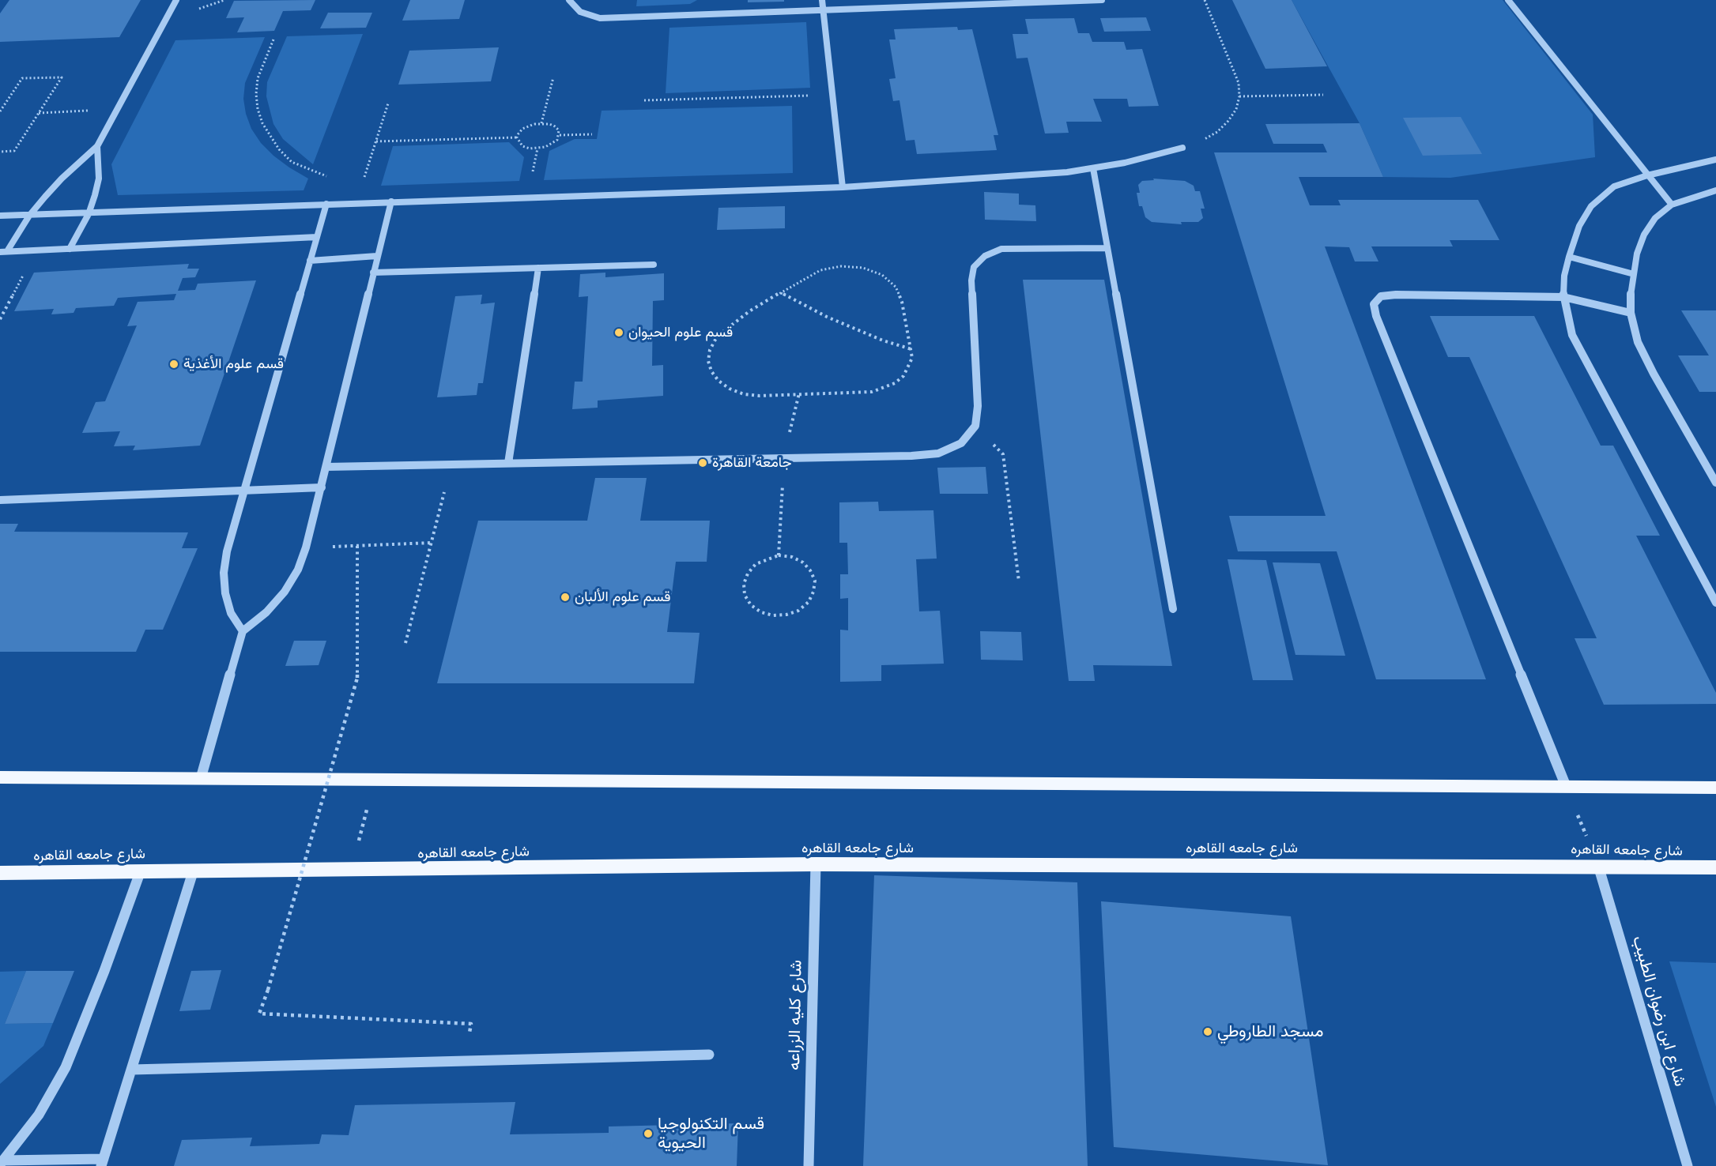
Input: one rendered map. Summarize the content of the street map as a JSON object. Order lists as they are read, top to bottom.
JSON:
{
  "streets": {
    "main road": ["شارع جامعه القاهره"],
    "street": ["شارع ابن رضوان الطبيب", "شارع كليه الزراعه"]
  },
  "crossings": [
    ["شارع جامعه القاهره", "شارع ابن رضوان الطبيب"],
    ["شارع جامعه القاهره", "شارع كليه الزراعه"]
  ],
  "places": [
    "قسم علوم الحيوان",
    "قسم علوم الأغذية",
    "جامعة القاهرة",
    "قسم علوم الألبان",
    "مسجد الطاروطي",
    "قسم التكنولوجيا الحيوية"
  ]
}
